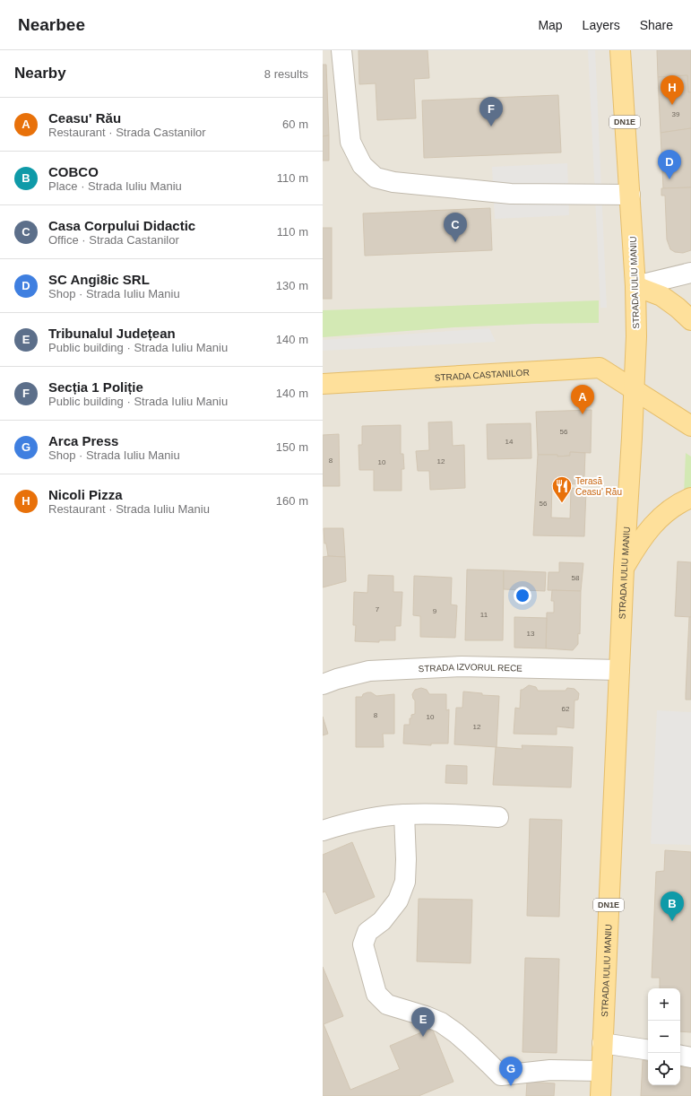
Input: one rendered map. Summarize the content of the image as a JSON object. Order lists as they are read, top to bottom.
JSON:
{
  "streets": {
    "main road": ["DN1E", "STRADA IULIU MANIU", "STRADA CASTANILOR"],
    "street": ["STRADA IZVORUL RECE"]
  },
  "crossings": [
    ["STRADA IULIU MANIU", "STRADA CASTANILOR"],
    ["STRADA IULIU MANIU", "STRADA IZVORUL RECE"]
  ],
  "places": {
    "restaurant": ["Terasă Ceasu' Rău"]
  },
  "house_numbers": [
    "39",
    "56",
    "14",
    "8",
    "12",
    "10",
    "56",
    "58",
    "7",
    "9",
    "11",
    "13",
    "62",
    "8",
    "10",
    "12"
  ],
  "page": {
    "header": "Nearbee",
    "nav": ["Map", "Layers", "Share"],
    "heading": ["Nearby", "8 results"],
    "pins": [
      "H",
      "F",
      "D",
      "C",
      "A",
      "B",
      "E",
      "G"
    ],
    "list": [
      {
        "mark": "A",
        "name": "Ceasu' Rău",
        "note": "Restaurant · Strada Castanilor",
        "value": "60 m"
      },
      {
        "mark": "B",
        "name": "COBCO",
        "note": "Place · Strada Iuliu Maniu",
        "value": "110 m"
      },
      {
        "mark": "C",
        "name": "Casa Corpului Didactic",
        "note": "Office · Strada Castanilor",
        "value": "110 m"
      },
      {
        "mark": "D",
        "name": "SC Angi8ic SRL",
        "note": "Shop · Strada Iuliu Maniu",
        "value": "130 m"
      },
      {
        "mark": "E",
        "name": "Tribunalul Județean",
        "note": "Public building · Strada Iuliu Maniu",
        "value": "140 m"
      },
      {
        "mark": "F",
        "name": "Secția 1 Poliție",
        "note": "Public building · Strada Iuliu Maniu",
        "value": "140 m"
      },
      {
        "mark": "G",
        "name": "Arca Press",
        "note": "Shop · Strada Iuliu Maniu",
        "value": "150 m"
      },
      {
        "mark": "H",
        "name": "Nicoli Pizza",
        "note": "Restaurant · Strada Iuliu Maniu",
        "value": "160 m"
      }
    ],
    "map_buttons": ["+", "−"]
  }
}
